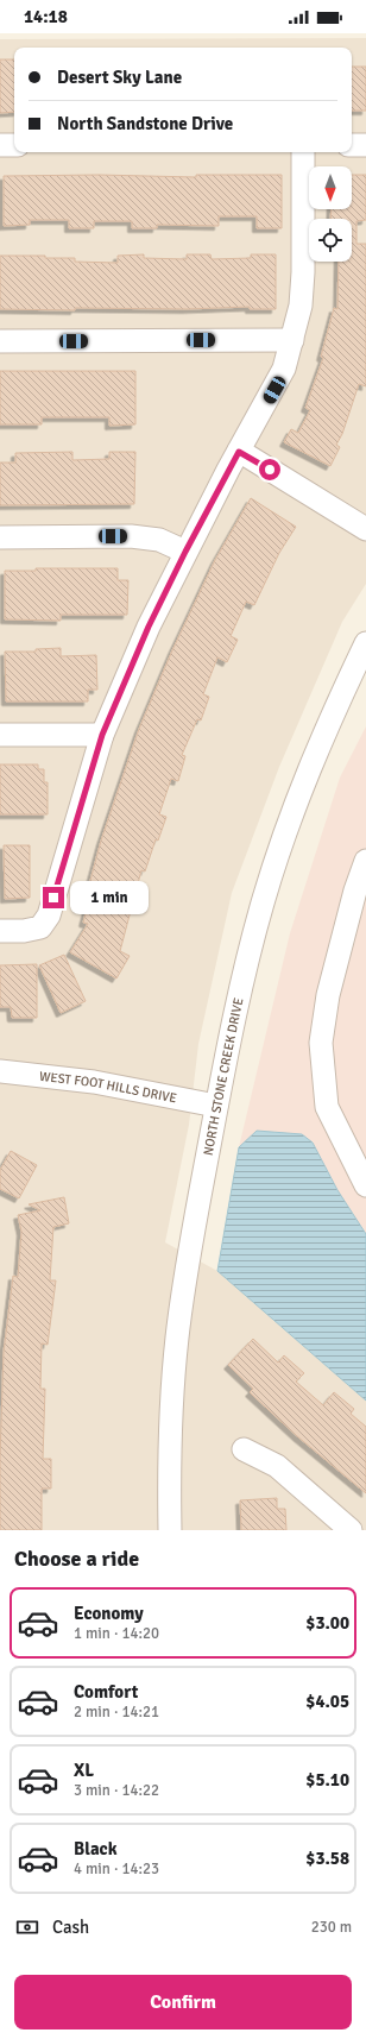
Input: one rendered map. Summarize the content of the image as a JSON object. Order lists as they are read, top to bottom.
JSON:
{
  "streets": {
    "street": ["NORTH STONE CREEK DRIVE", "WEST FOOT HILLS DRIVE"]
  },
  "crossings": [
    ["NORTH STONE CREEK DRIVE", "WEST FOOT HILLS DRIVE"]
  ],
  "north": "bottom",
  "page": {
    "status": "14:18",
    "banner": ["Desert Sky Lane", "North Sandstone Drive"],
    "bubble": "1 min",
    "heading": "Choose a ride",
    "list": [
      {
        "name": "Economy",
        "note": "1 min · 14:20",
        "value": "$3.00"
      },
      {
        "name": "Comfort",
        "note": "2 min · 14:21",
        "value": "$4.05"
      },
      {
        "name": "XL",
        "note": "3 min · 14:22",
        "value": "$5.10"
      },
      {
        "name": "Black",
        "note": "4 min · 14:23",
        "value": "$3.58"
      }
    ],
    "pay": ["Cash", "230 m"],
    "buttons": "Confirm"
  }
}
